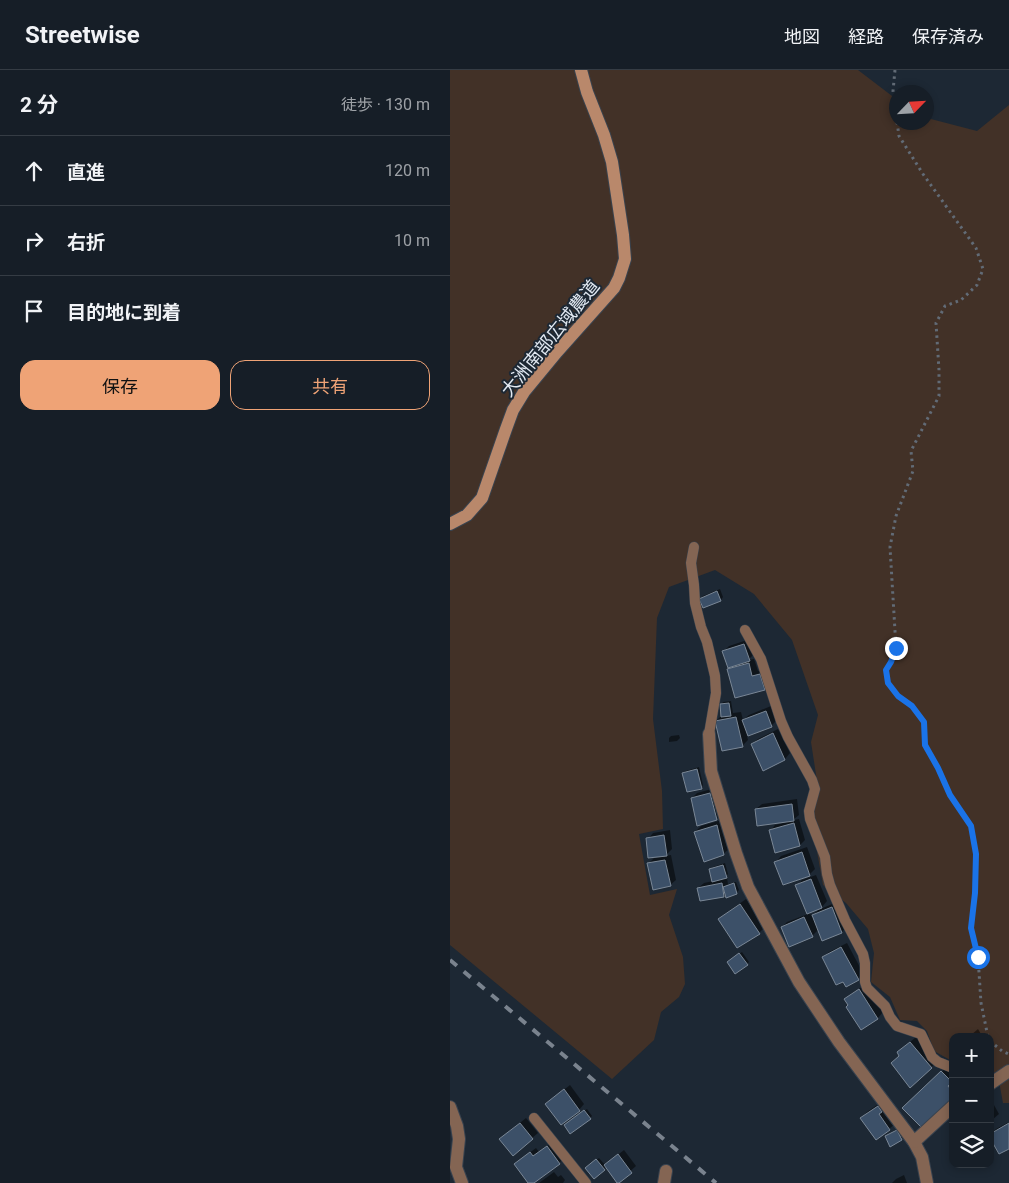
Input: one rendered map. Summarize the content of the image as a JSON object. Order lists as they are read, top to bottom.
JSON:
{
  "streets": {
    "street": ["大洲南部広域農道"]
  },
  "north": "top right",
  "page": {
    "header": "Streetwise",
    "nav": ["地図", "経路", "保存済み"],
    "heading": ["2 分", "徒歩 · 130 m"],
    "list": [
      ["直進", "120 m"],
      ["右折", "10 m"],
      "目的地に到着"
    ],
    "buttons": ["保存", "共有"],
    "map_buttons": ["+", "−"]
  }
}
